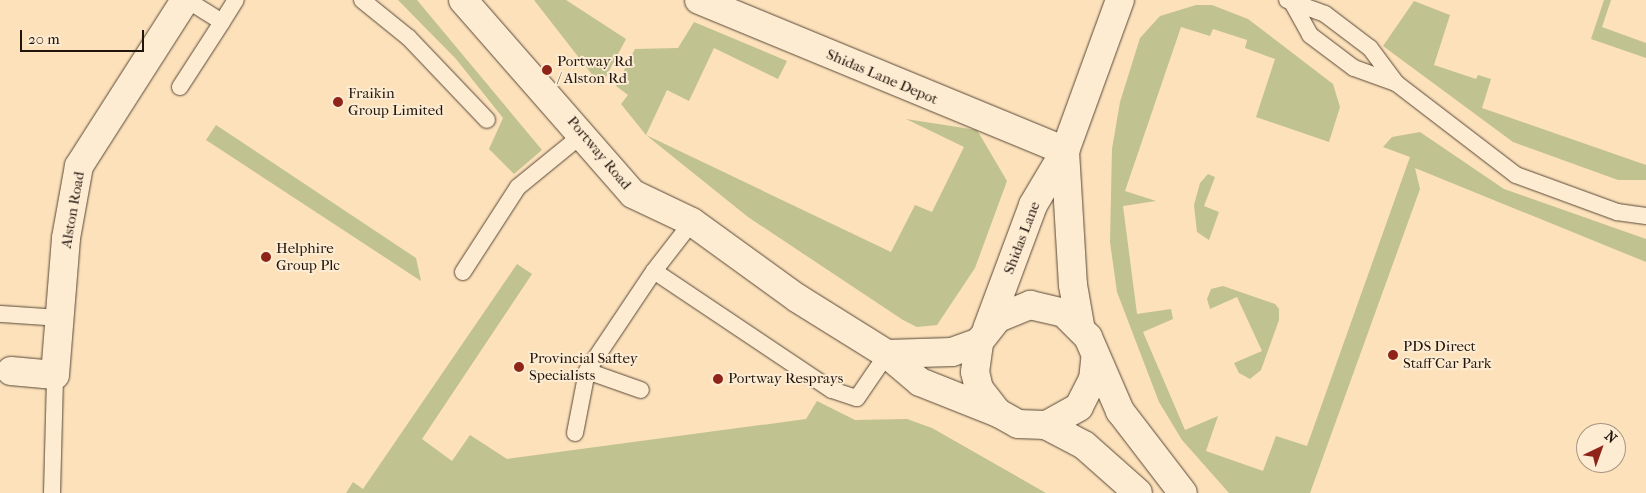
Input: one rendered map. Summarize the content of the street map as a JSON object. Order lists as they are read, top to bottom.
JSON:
{
  "streets": {
    "street": [
      "Shidas Lane Depot",
      "Portway Road",
      "Alston Road",
      "Shidas Lane"
    ]
  },
  "crossings": [
    ["Shidas Lane Depot", "Shidas Lane"],
    ["Portway Road", "Shidas Lane"]
  ],
  "places": [
    "Portway Rd / Alston Rd",
    "Fraikin Group Limited",
    "Helphire Group Plc",
    "PDS Direct Staff Car Park",
    "Provincial Saftey Specialists",
    "Portway Resprays"
  ],
  "scale_bar": "20 m",
  "north": "top right"
}
